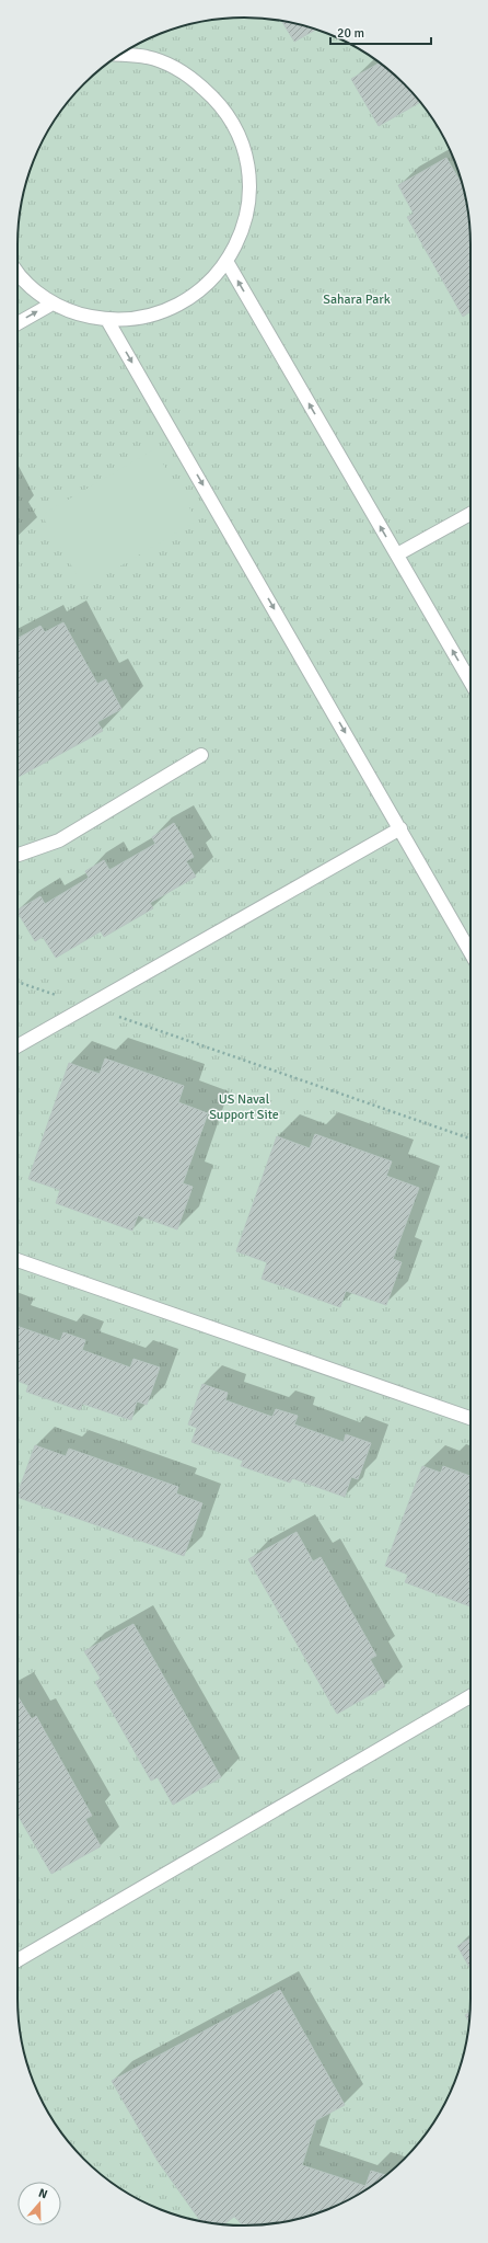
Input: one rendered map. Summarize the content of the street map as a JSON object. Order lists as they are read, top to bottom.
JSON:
{
  "parks": ["Sahara Park", "US Naval Support Site"],
  "scale_bar": "20 m",
  "north": "top"
}
